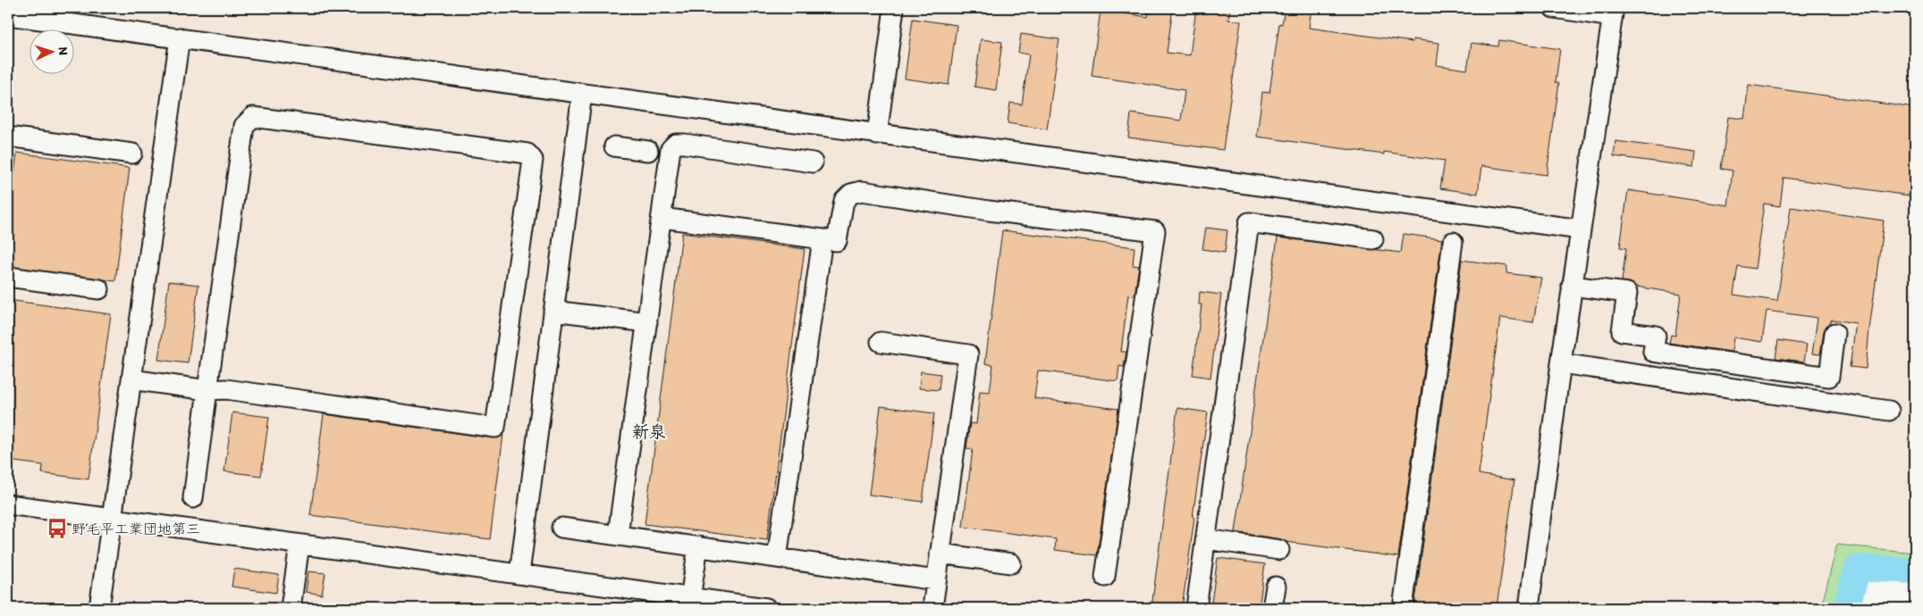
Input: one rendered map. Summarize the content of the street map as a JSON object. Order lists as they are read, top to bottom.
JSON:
{
  "districts": ["新泉"],
  "places": {
    "bus stop": ["野毛平工業団地第三"]
  },
  "north": "right"
}
